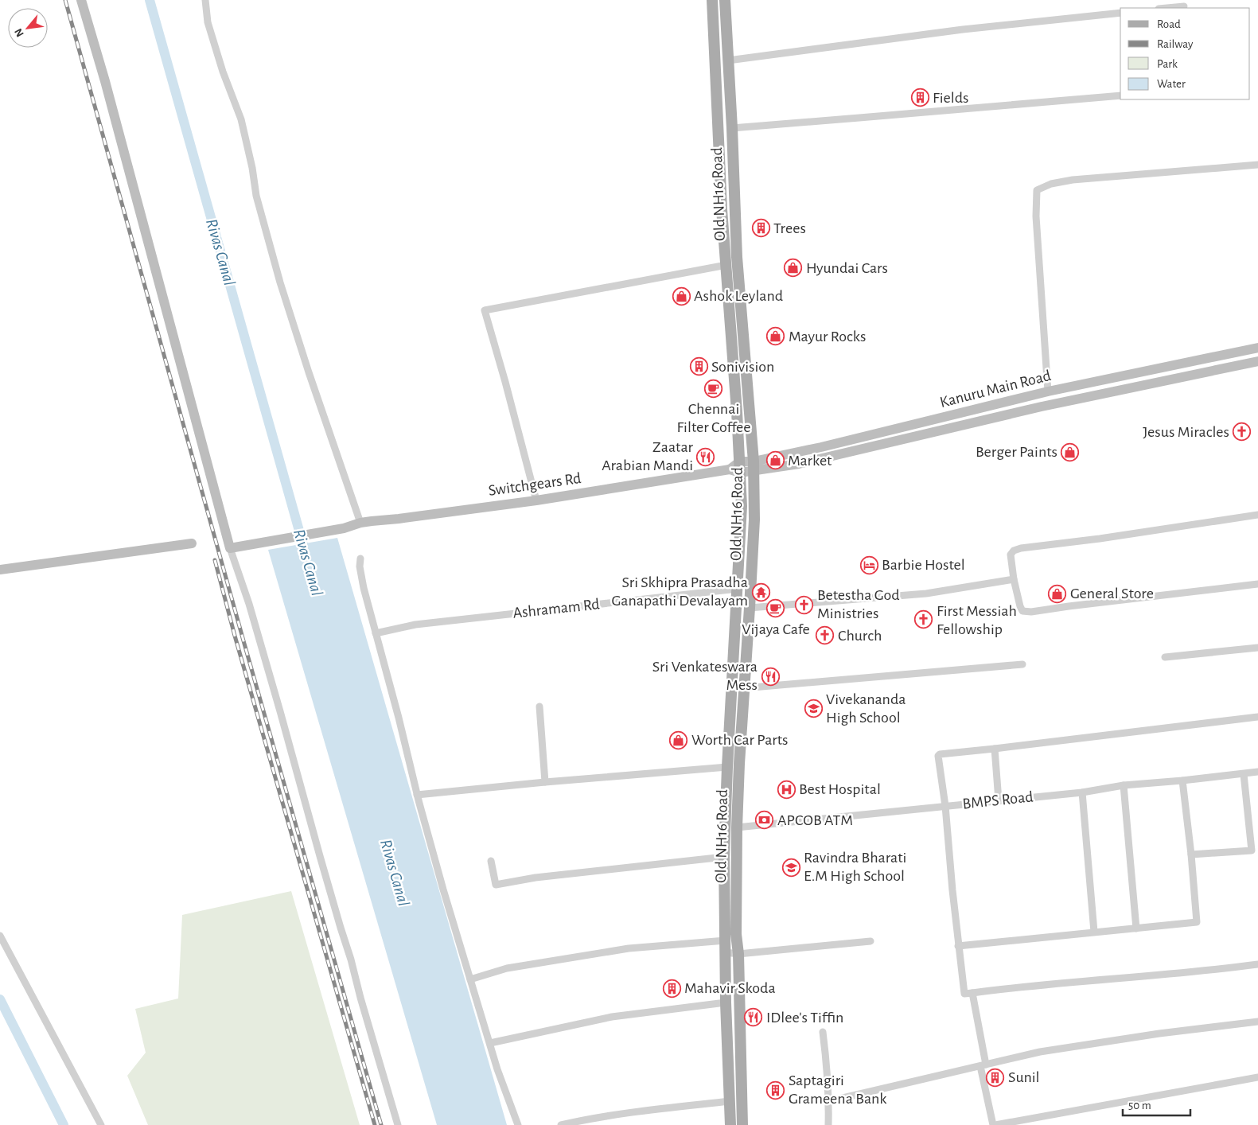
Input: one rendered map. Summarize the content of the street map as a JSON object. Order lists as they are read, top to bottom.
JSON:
{
  "streets": {
    "main road": ["Old NH16 Road"],
    "street": [
      "Kanuru Main Road",
      "Switchgears Rd",
      "Ashramam Rd",
      "BMPS Road"
    ]
  },
  "crossings": [
    ["Old NH16 Road", "Kanuru Main Road"],
    ["Old NH16 Road", "Switchgears Rd"],
    ["Old NH16 Road", "Ashramam Rd"],
    ["Old NH16 Road", "BMPS Road"],
    ["Kanuru Main Road", "Switchgears Rd"]
  ],
  "water": ["Rivas Canal"],
  "places": {
    "building": [
      "Fields",
      "Trees",
      "Sonivision",
      "Mahavir Skoda",
      "Sunil",
      "Saptagiri Grameena Bank"
    ],
    "shop": [
      "Hyundai Cars",
      "Ashok Leyland",
      "Mayur Rocks",
      "Berger Paints",
      "Market",
      "General Store",
      "Worth Car Parts"
    ],
    "cafe": ["Chennai Filter Coffee", "Vijaya Cafe"],
    "church": [
      "Jesus Miracles",
      "Betestha God Ministries",
      "First Messiah Fellowship",
      "Church"
    ],
    "restaurant": ["Zaatar Arabian Mandi", "Sri Venkateswara Mess", "IDlee's Tiffin"],
    "hotel": ["Barbie Hostel"],
    "temple": ["Sri Skhipra Prasadha Ganapathi Devalayam"],
    "school or university": ["Vivekananda High School", "Ravindra Bharati E.M High School"],
    "hospital": ["Best Hospital"],
    "bank": ["APCOB ATM"]
  },
  "legend": [
    "Road",
    "Railway",
    "Park",
    "Water"
  ],
  "scale_bar": "50 m",
  "north": "bottom left"
}
